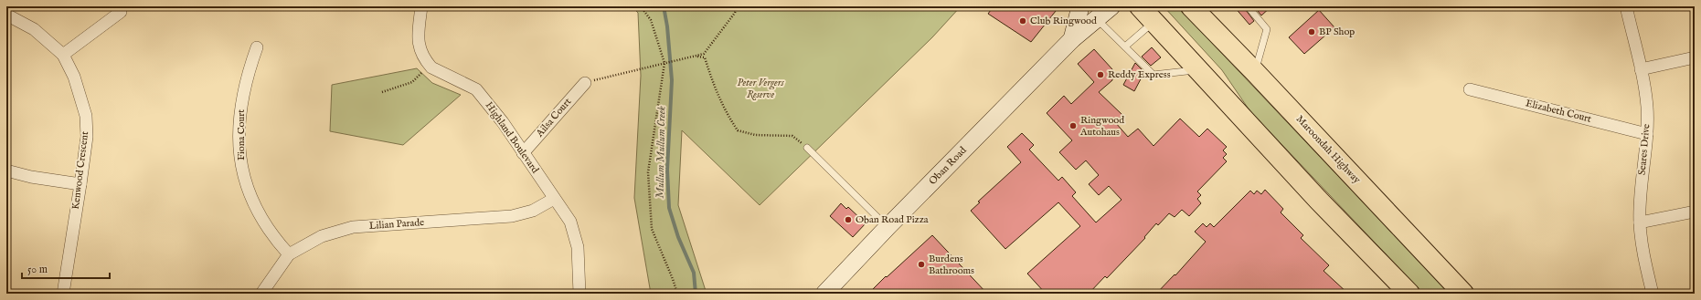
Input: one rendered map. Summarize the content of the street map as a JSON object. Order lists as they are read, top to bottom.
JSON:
{
  "streets": {
    "highway": ["Maroondah Highway"],
    "main road": ["Oban Road"],
    "street": [
      "Elizabeth Court",
      "Ailsa Court",
      "Fiona Court",
      "Highland Boulevard",
      "Seares Drive",
      "Kenwood Crescent",
      "Lilian Parade"
    ]
  },
  "crossings": [
    ["Elizabeth Court", "Seares Drive"],
    ["Ailsa Court", "Highland Boulevard"],
    ["Fiona Court", "Lilian Parade"],
    ["Highland Boulevard", "Lilian Parade"]
  ],
  "water": ["Mullum Mullum Creek"],
  "parks": ["Peter Vergers Reserve"],
  "places": [
    "Club Ringwood",
    "BP Shop",
    "Reddy Express",
    "Ringwood Autohaus",
    "Oban Road Pizza",
    "Burdens Bathrooms"
  ],
  "scale_bar": "50 m"
}
